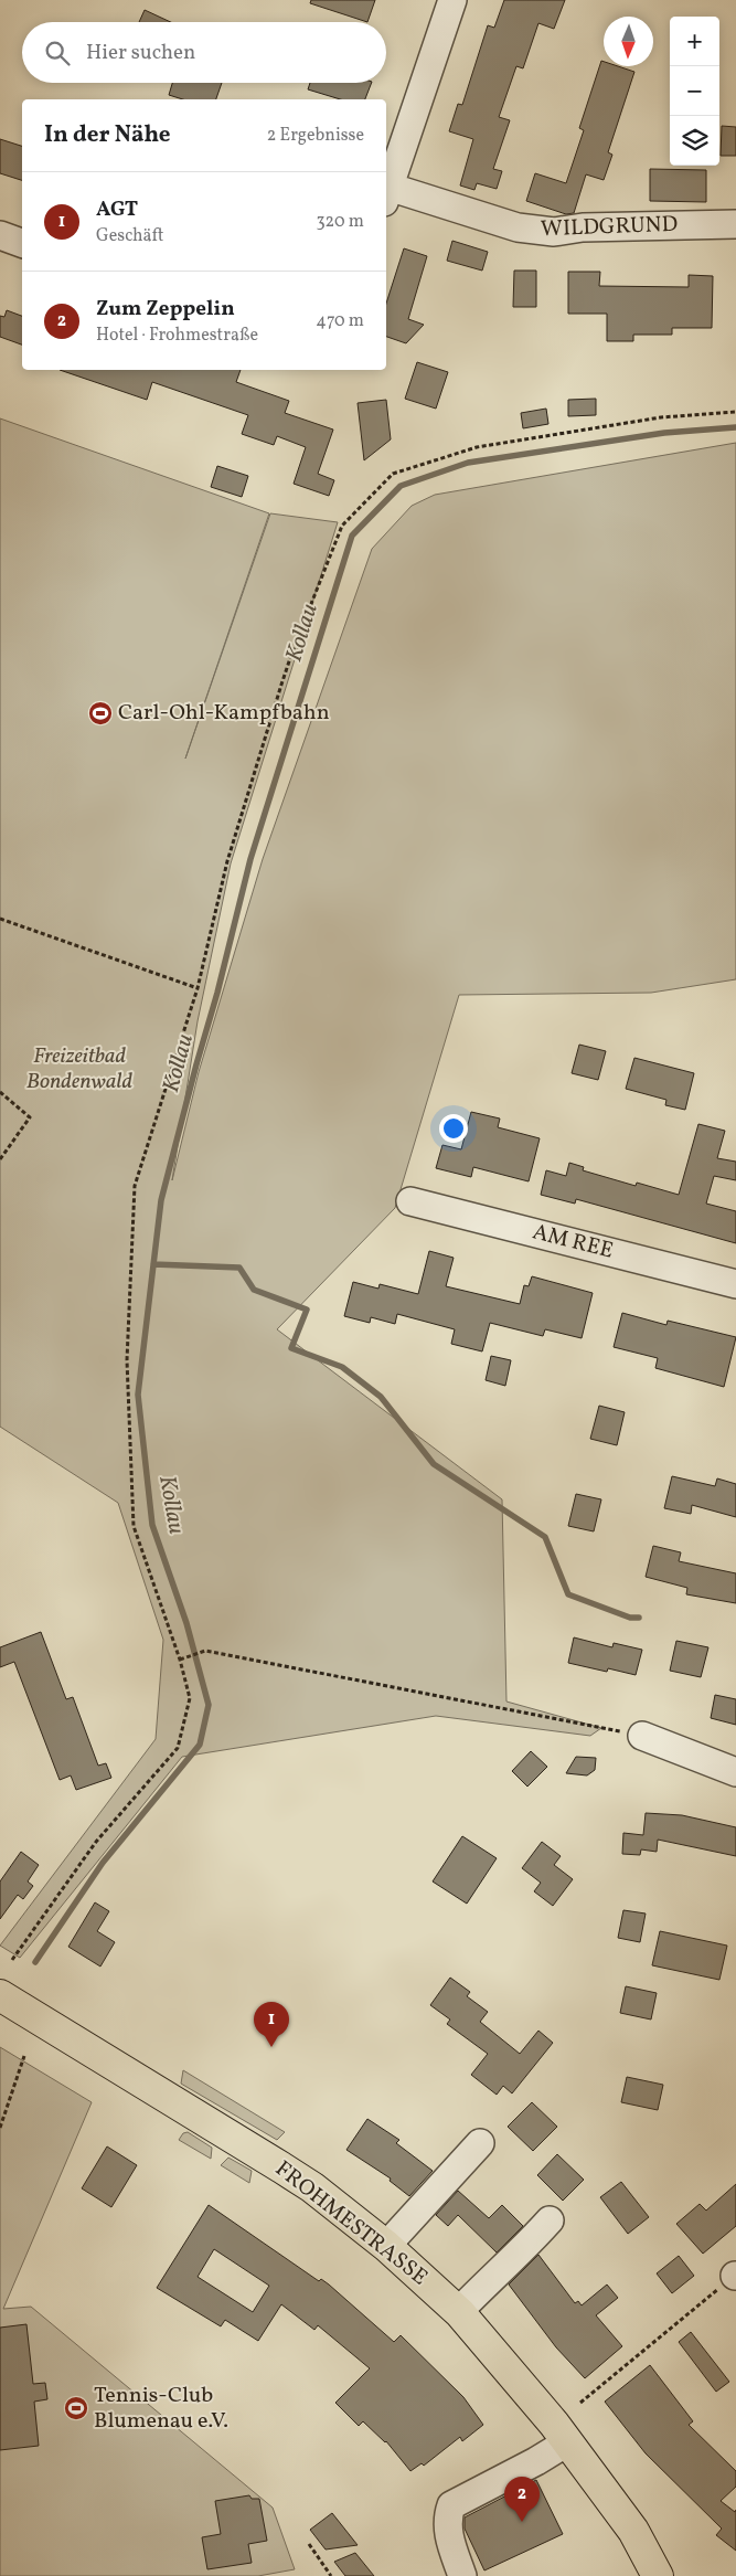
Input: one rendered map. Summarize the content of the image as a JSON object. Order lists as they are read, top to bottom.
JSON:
{
  "streets": {
    "main road": ["FROHMESTRASSE"],
    "street": ["WILDGRUND", "AM REE"]
  },
  "water": ["Kollau"],
  "parks": ["Freizeitbad Bondenwald"],
  "places": {
    "sports": ["Carl-Ohl-Kampfbahn", "Tennis-Club Blumenau e.V."]
  },
  "north": "bottom",
  "page": {
    "map_buttons": ["+", "−"],
    "search": "Hier suchen",
    "heading": ["In der Nähe", "2 Ergebnisse"],
    "list": [
      {
        "mark": "1",
        "name": "AGT",
        "note": "Geschäft",
        "value": "320 m"
      },
      {
        "mark": "2",
        "name": "Zum Zeppelin",
        "note": "Hotel · Frohmestraße",
        "value": "470 m"
      }
    ],
    "pins": ["1", "2"]
  }
}
